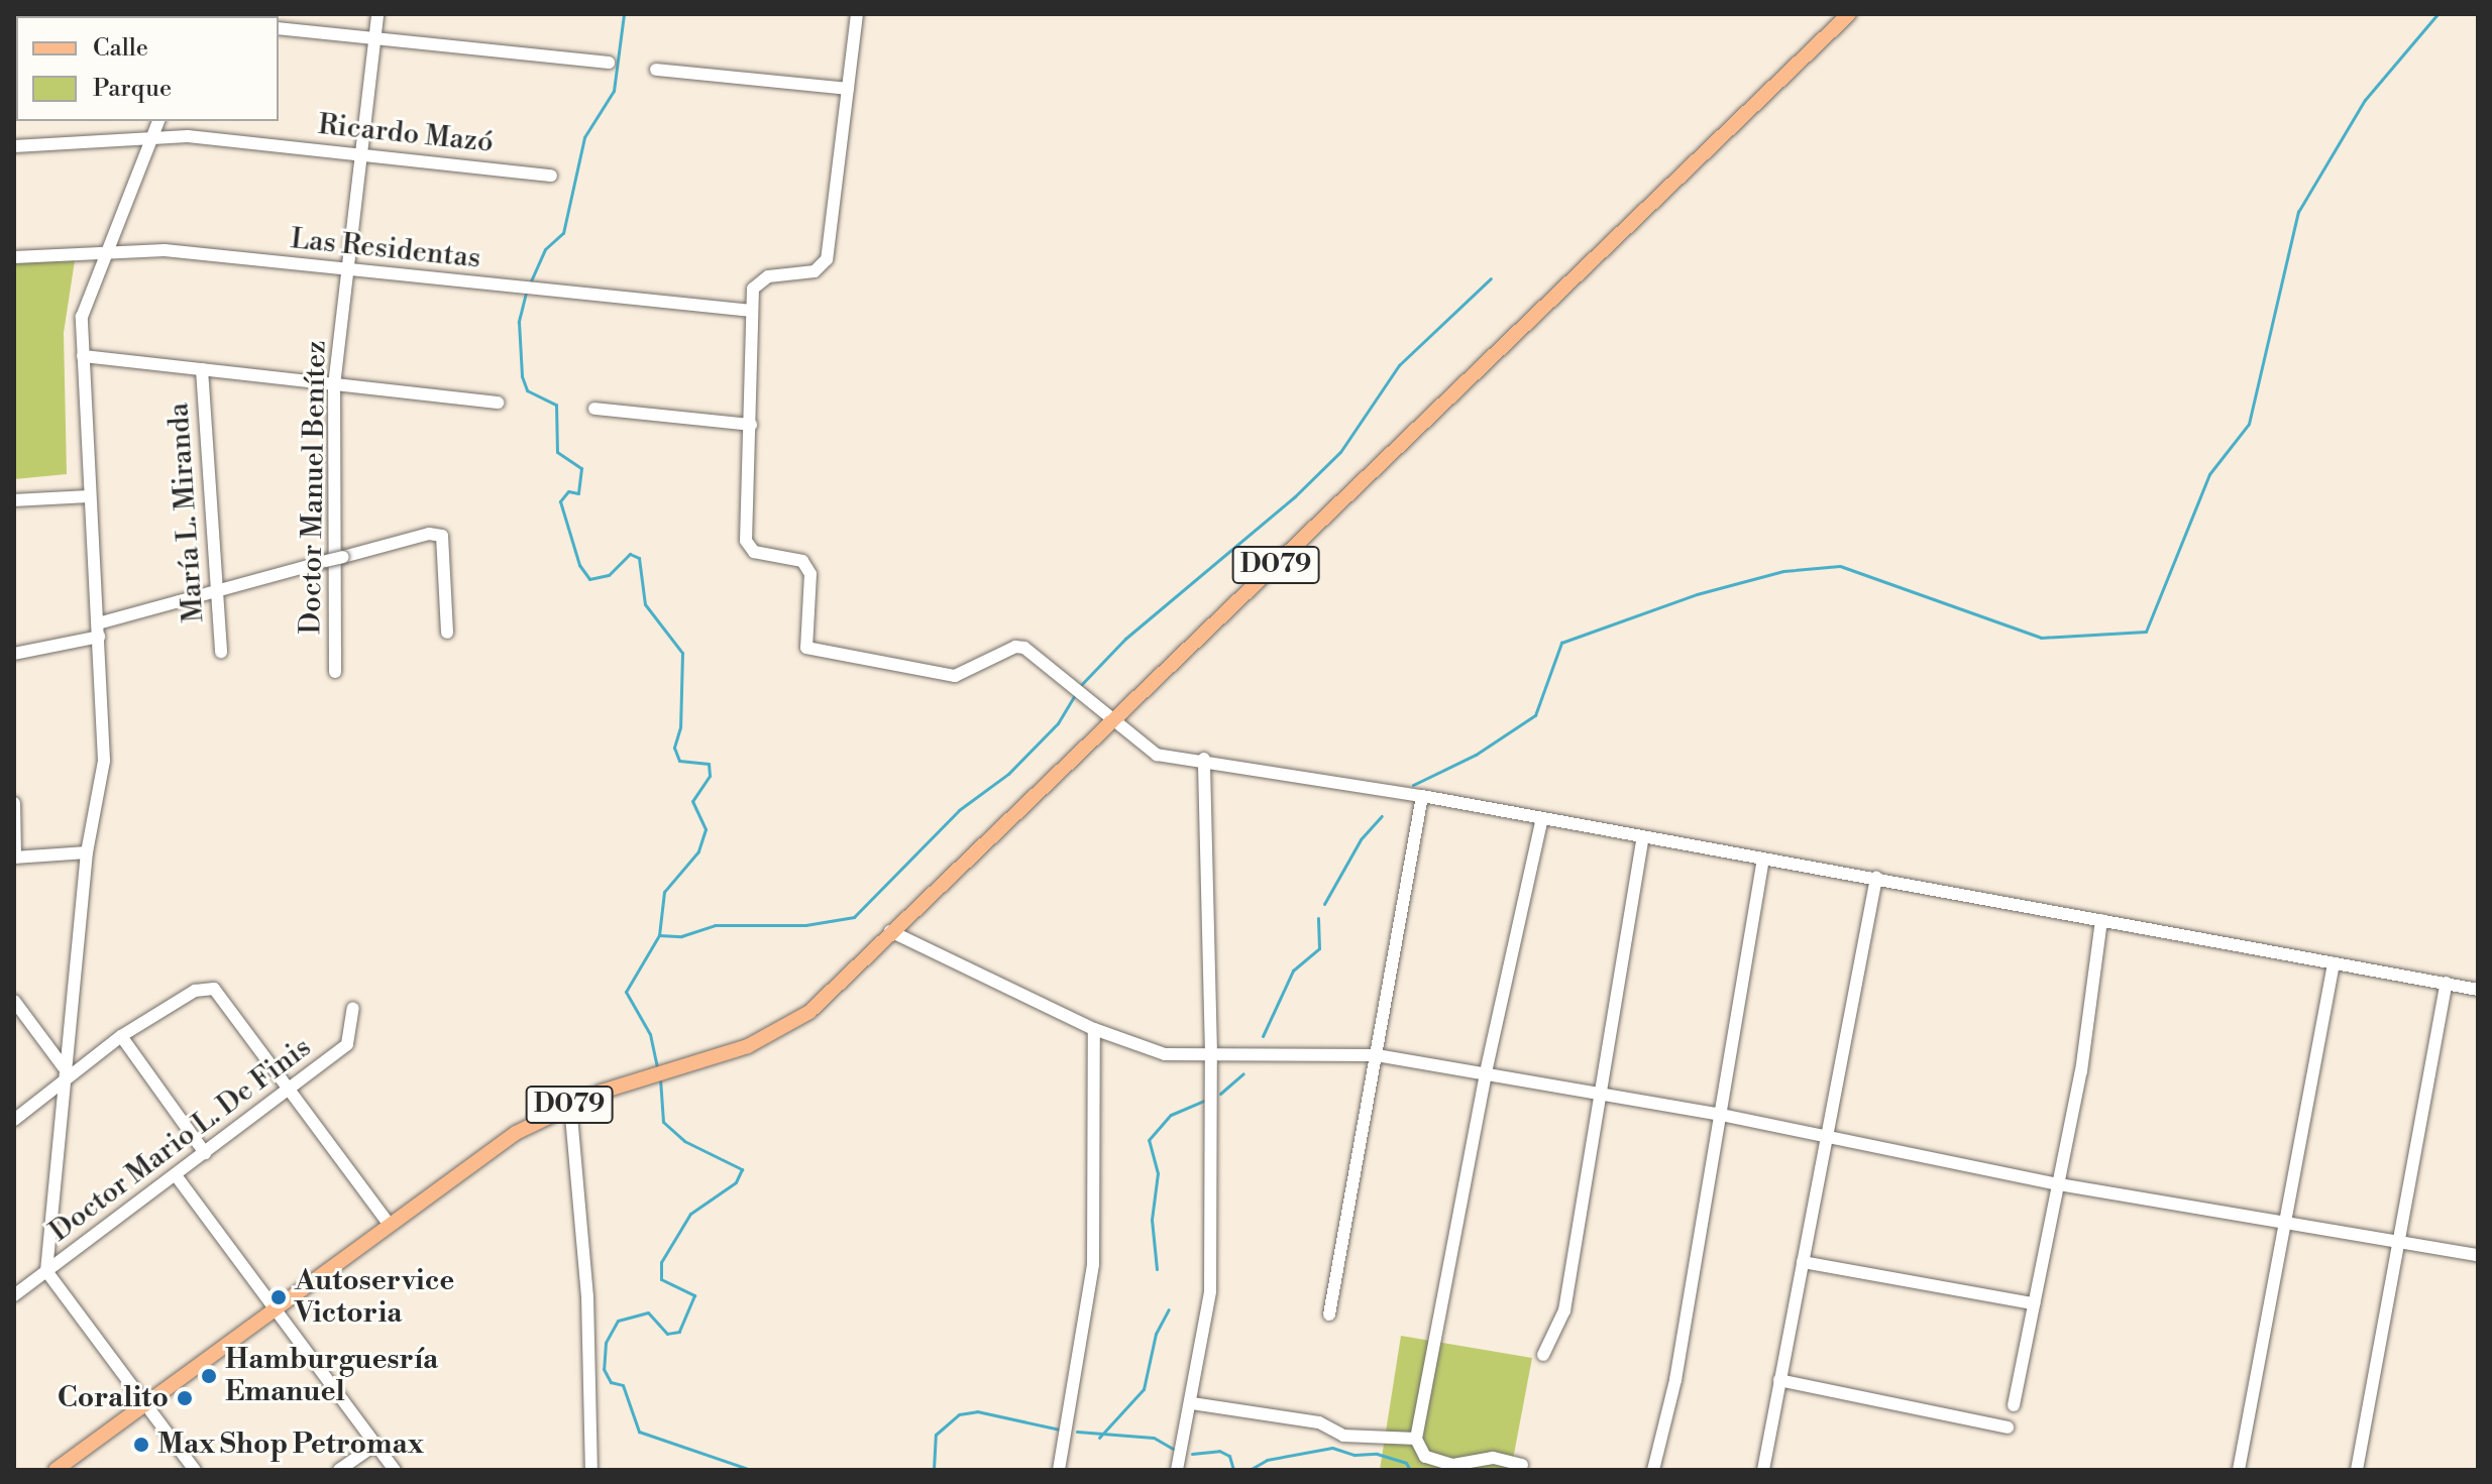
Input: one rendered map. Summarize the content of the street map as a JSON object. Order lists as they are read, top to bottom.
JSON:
{
  "streets": {
    "main road": ["D079"],
    "street": [
      "Ricardo Mazó",
      "Las Residentas",
      "Doctor Manuel Benítez",
      "María L. Miranda",
      "Doctor Mario L. De Finis"
    ]
  },
  "crossings": [
    ["Ricardo Mazó", "Doctor Manuel Benítez"],
    ["Las Residentas", "Doctor Manuel Benítez"]
  ],
  "places": [
    "Autoservice Victoria",
    "Hamburguesría Emanuel",
    "Coralito",
    "Max Shop Petromax"
  ],
  "legend": ["Calle", "Parque"]
}
